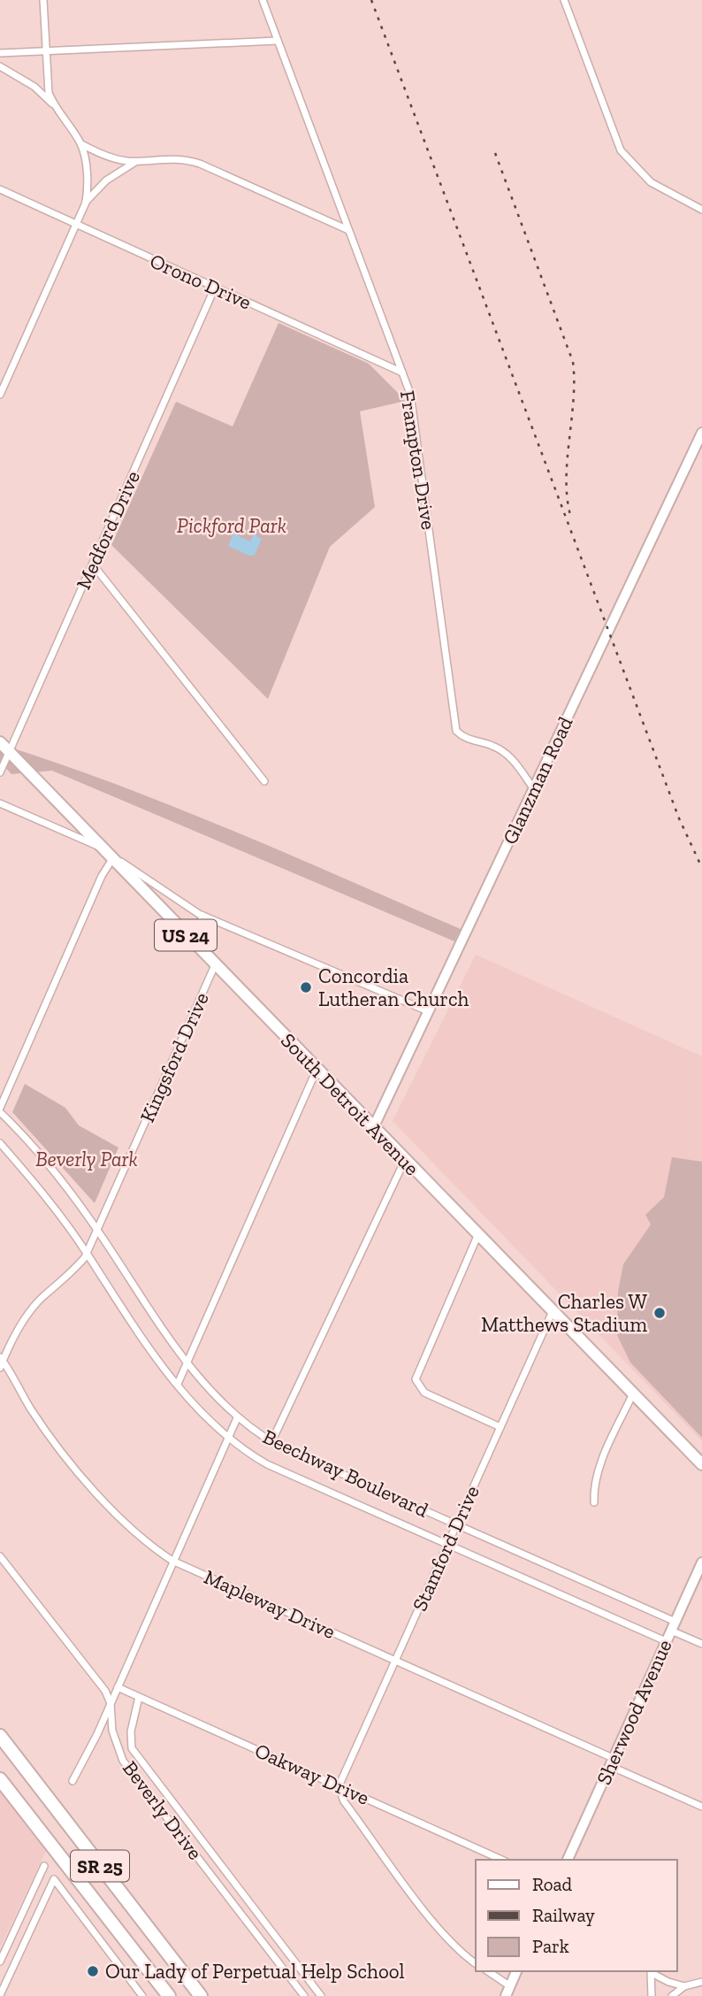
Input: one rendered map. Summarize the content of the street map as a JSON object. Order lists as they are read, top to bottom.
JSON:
{
  "streets": {
    "highway": ["SR 25"],
    "main road": ["US 24", "South Detroit Avenue"],
    "street": [
      "Orono Drive",
      "Frampton Drive",
      "Medford Drive",
      "Glanzman Road",
      "Kingsford Drive",
      "Beechway Boulevard",
      "Stamford Drive",
      "Mapleway Drive",
      "Sherwood Avenue",
      "Oakway Drive",
      "Beverly Drive"
    ]
  },
  "crossings": [
    ["Orono Drive", "Frampton Drive"],
    ["Orono Drive", "Medford Drive"],
    ["Frampton Drive", "Glanzman Road"],
    ["Medford Drive", "South Detroit Avenue"],
    ["Glanzman Road", "South Detroit Avenue"],
    ["Kingsford Drive", "South Detroit Avenue"],
    ["Kingsford Drive", "Beechway Boulevard"],
    ["Kingsford Drive", "Mapleway Drive"],
    ["South Detroit Avenue", "Stamford Drive"],
    ["Beechway Boulevard", "Stamford Drive"],
    ["Beechway Boulevard", "Sherwood Avenue"],
    ["Stamford Drive", "Mapleway Drive"],
    ["Stamford Drive", "Oakway Drive"],
    ["Mapleway Drive", "Sherwood Avenue"],
    ["Oakway Drive", "Beverly Drive"]
  ],
  "parks": ["Pickford Park", "Beverly Park"],
  "places": ["Concordia Lutheran Church", "Charles W Matthews Stadium", "Our Lady of Perpetual Help School"],
  "legend": ["Road", "Railway", "Park"]
}
